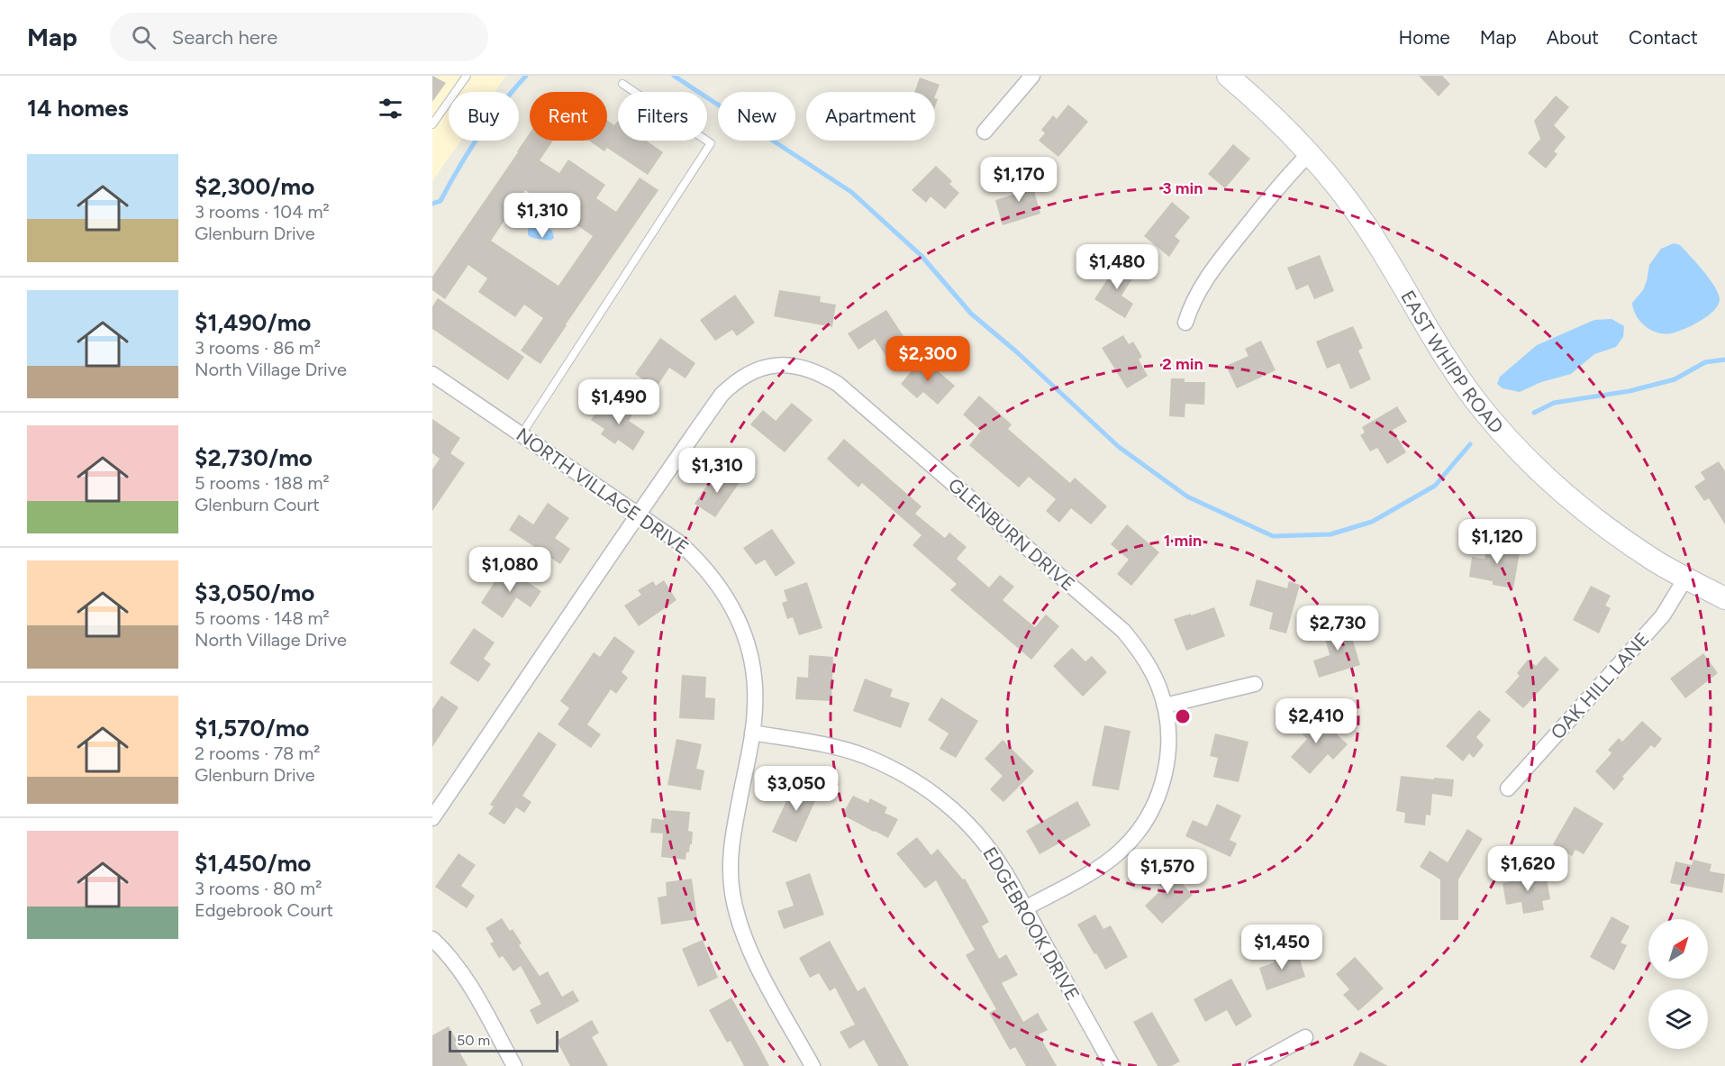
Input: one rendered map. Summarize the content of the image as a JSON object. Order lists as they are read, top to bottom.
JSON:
{
  "streets": {
    "main road": ["EAST WHIPP ROAD"],
    "street": [
      "NORTH VILLAGE DRIVE",
      "GLENBURN DRIVE",
      "OAK HILL LANE",
      "EDGEBROOK DRIVE"
    ]
  },
  "crossings": [
    ["EAST WHIPP ROAD", "OAK HILL LANE"],
    ["NORTH VILLAGE DRIVE", "GLENBURN DRIVE"],
    ["NORTH VILLAGE DRIVE", "EDGEBROOK DRIVE"],
    ["GLENBURN DRIVE", "EDGEBROOK DRIVE"]
  ],
  "scale_bar": "50 m",
  "north": "top right",
  "page": {
    "header": "Map",
    "search": "Search here",
    "nav": [
      "Home",
      "Map",
      "About",
      "Contact"
    ],
    "heading": "14 homes",
    "chip": [
      "Buy",
      "Rent",
      "Filters",
      "New",
      "Apartment"
    ],
    "list": [
      {
        "name": "$2,300/mo",
        "note": "3 rooms · 104 m² · Glenburn Drive"
      },
      {
        "name": "$1,490/mo",
        "note": "3 rooms · 86 m² · North Village Drive"
      },
      {
        "name": "$2,730/mo",
        "note": "5 rooms · 188 m² · Glenburn Court"
      },
      {
        "name": "$3,050/mo",
        "note": "5 rooms · 148 m² · North Village Drive"
      },
      {
        "name": "$1,570/mo",
        "note": "2 rooms · 78 m² · Glenburn Drive"
      },
      {
        "name": "$1,450/mo",
        "note": "3 rooms · 80 m² · Edgebrook Court"
      }
    ],
    "price": [
      "$1,170",
      "$1,310",
      "$1,480",
      "$2,300",
      "$1,490",
      "$1,310",
      "$1,120",
      "$1,080",
      "$2,730",
      "$2,410",
      "$3,050",
      "$1,620",
      "$1,570",
      "$1,450"
    ],
    "scale": "50 m"
  },
  "rings": ["3 min", "2 min", "1 min"]
}
